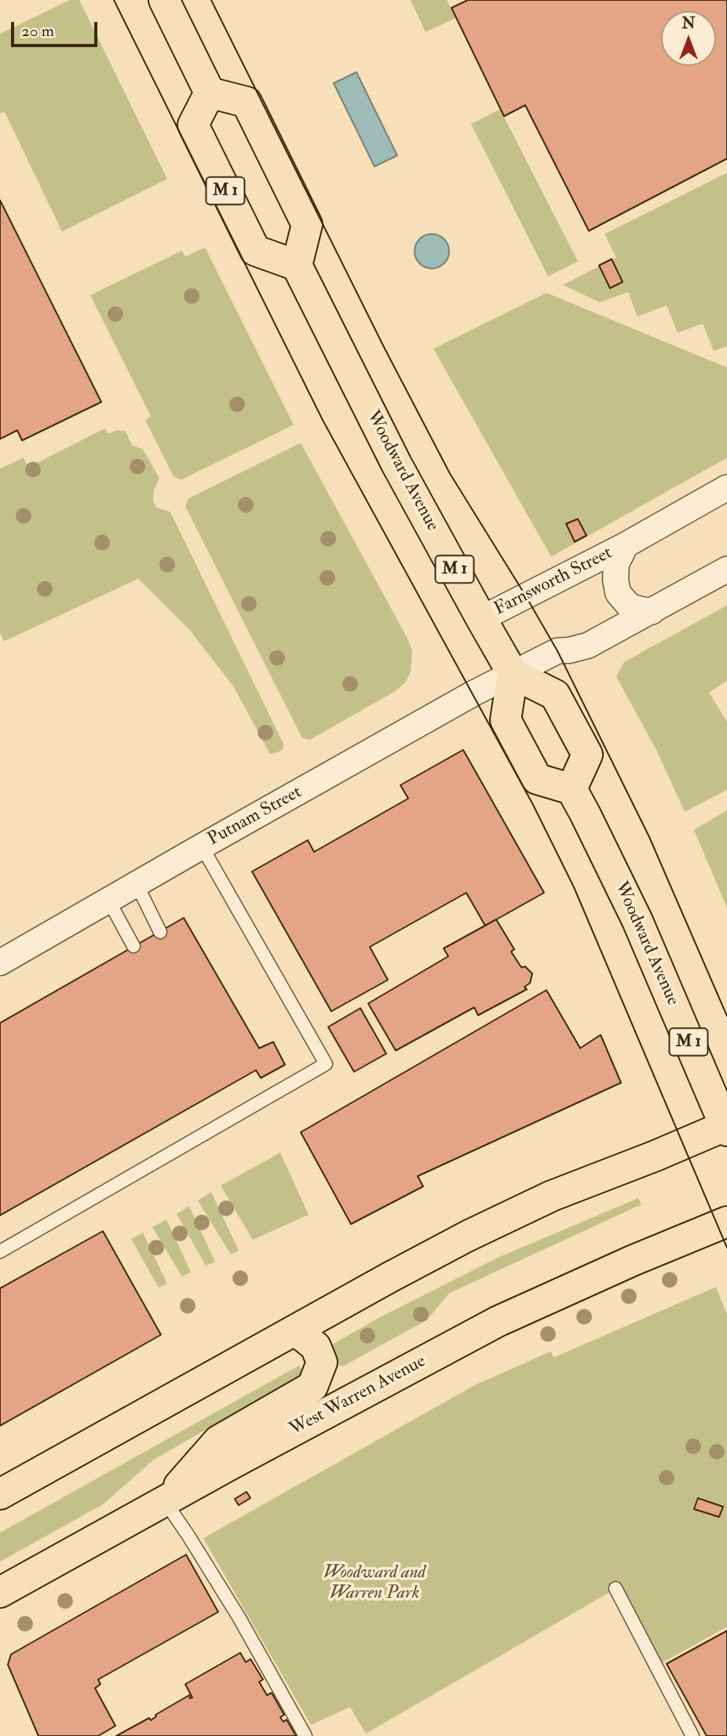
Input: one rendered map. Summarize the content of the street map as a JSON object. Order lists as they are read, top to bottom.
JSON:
{
  "streets": {
    "main road": ["M 1", "Woodward Avenue", "West Warren Avenue"],
    "street": ["Farnsworth Street", "Putnam Street"]
  },
  "crossings": [
    ["M 1", "Woodward Avenue"],
    ["Woodward Avenue", "Farnsworth Street"],
    ["Woodward Avenue", "Putnam Street"]
  ],
  "parks": ["Woodward and Warren Park"],
  "scale_bar": "20 m",
  "north": "top"
}
